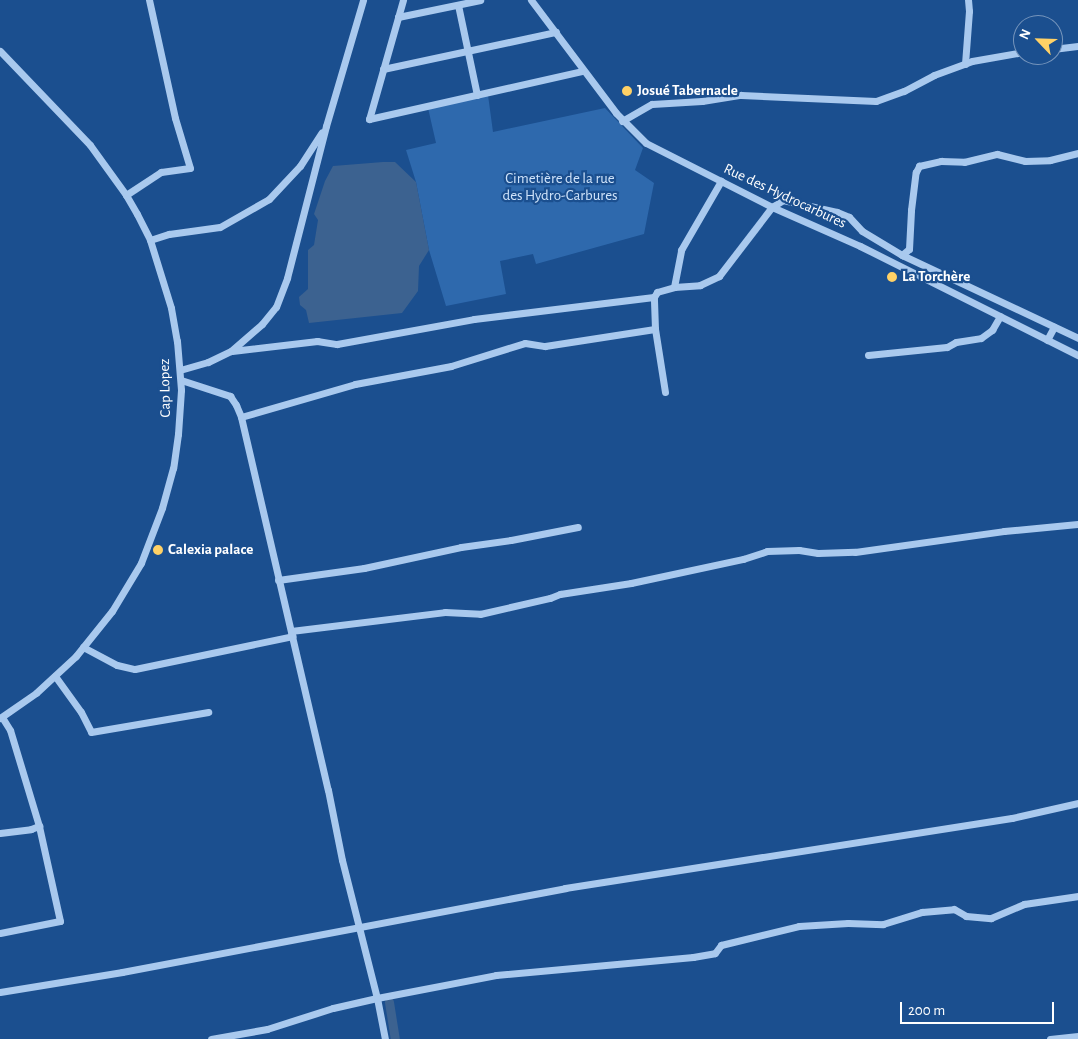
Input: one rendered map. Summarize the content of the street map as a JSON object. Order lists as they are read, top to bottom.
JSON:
{
  "streets": {
    "street": ["Rue des Hydrocarbures", "Cap Lopez"]
  },
  "parks": ["Cimetière de la rue des Hydro-Carbures"],
  "places": ["Josué Tabernacle", "La Torchère", "Calexia palace"],
  "scale_bar": "200 m",
  "north": "top left"
}
